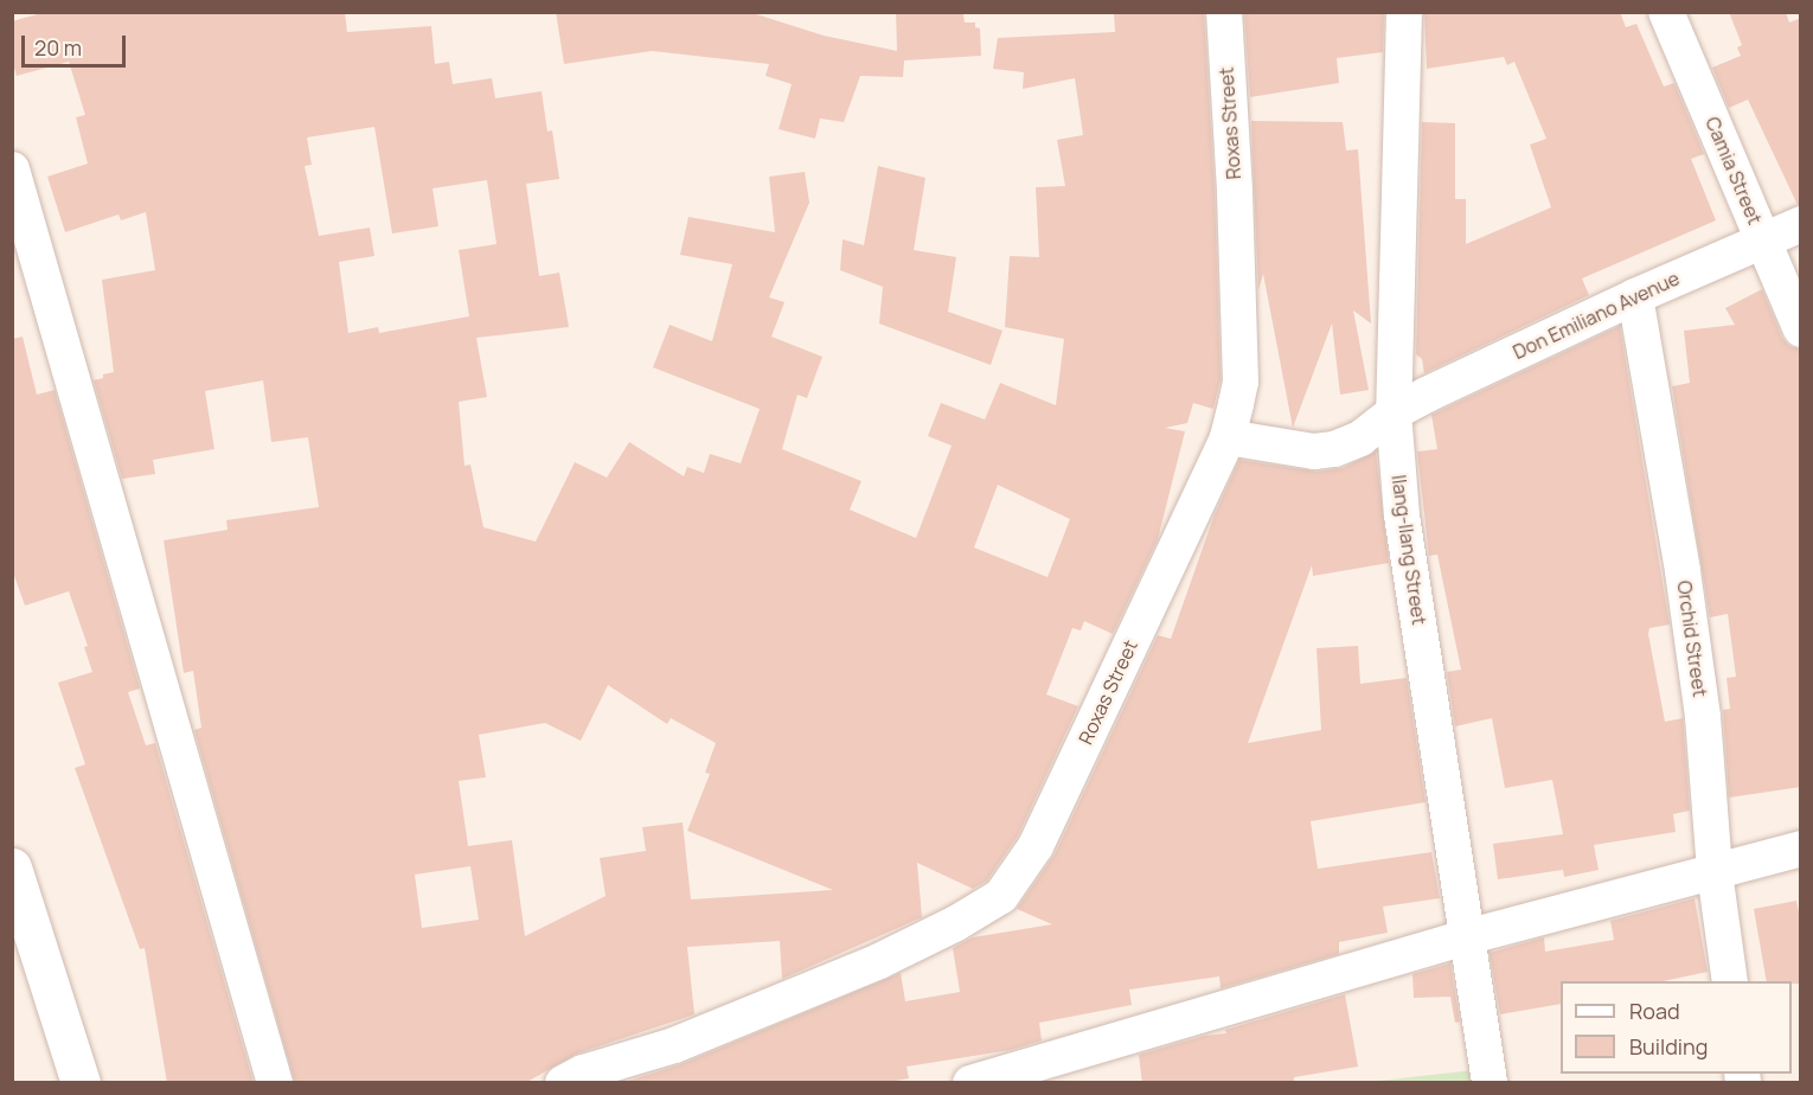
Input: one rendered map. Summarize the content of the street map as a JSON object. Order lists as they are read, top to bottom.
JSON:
{
  "streets": {
    "street": [
      "Roxas Street",
      "Camia Street",
      "Don Emiliano Avenue",
      "Ilang-Ilang Street",
      "Orchid Street"
    ]
  },
  "crossings": [
    ["Roxas Street", "Don Emiliano Avenue"],
    ["Camia Street", "Don Emiliano Avenue"],
    ["Don Emiliano Avenue", "Ilang-Ilang Street"],
    ["Don Emiliano Avenue", "Orchid Street"]
  ],
  "legend": ["Road", "Building"],
  "scale_bar": "20 m"
}
